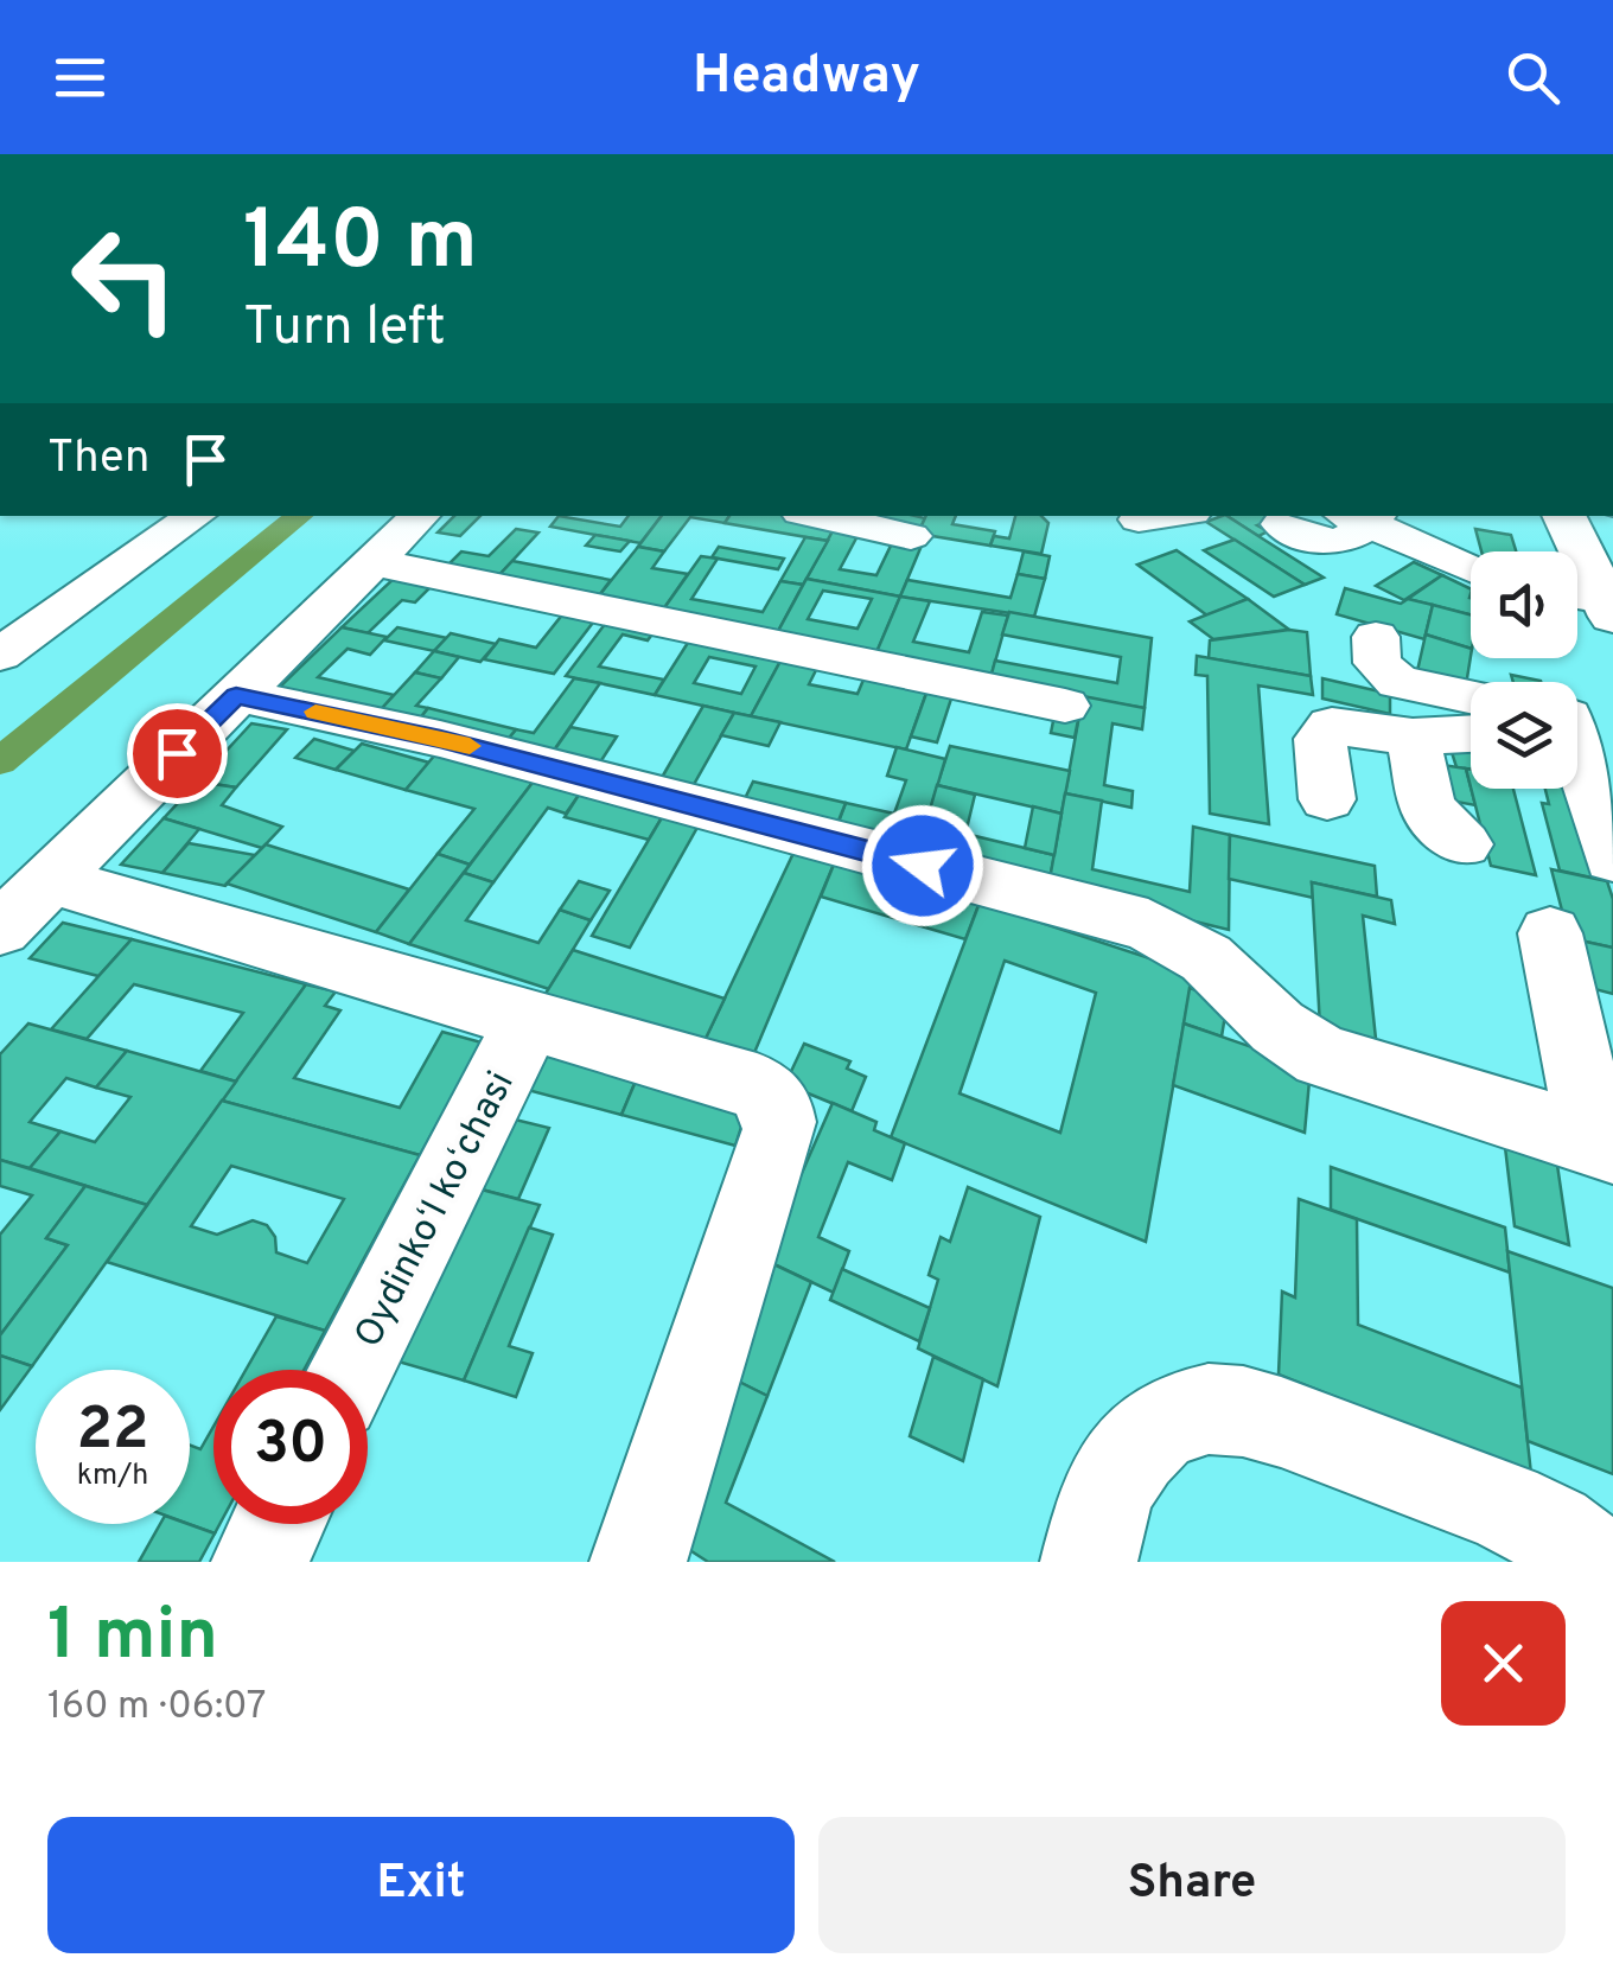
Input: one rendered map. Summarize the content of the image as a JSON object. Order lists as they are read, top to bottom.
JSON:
{
  "streets": {
    "street": ["Oydinkoʻl koʻchasi"]
  },
  "page": {
    "header": "Headway",
    "turn": ["140 m", "Turn left"],
    "then": "Then",
    "speed": "22 km/h",
    "limit": "30",
    "heading": ["1 min", "160 m · 06:07"],
    "buttons": ["Exit", "Share"]
  }
}
